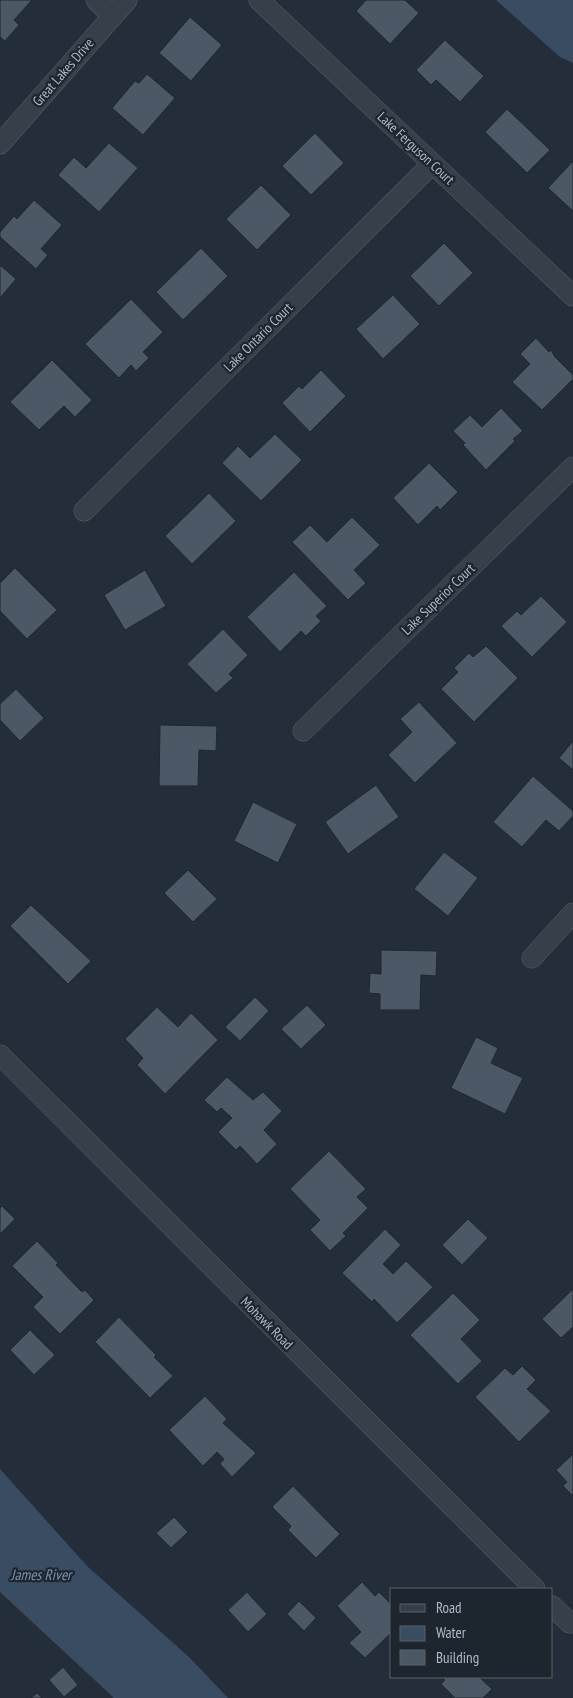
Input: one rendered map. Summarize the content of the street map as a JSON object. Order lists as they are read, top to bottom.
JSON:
{
  "streets": {
    "street": [
      "Great Lakes Drive",
      "Lake Ferguson Court",
      "Lake Ontario Court",
      "Lake Superior Court",
      "Mohawk Road"
    ]
  },
  "crossings": [
    ["Lake Ferguson Court", "Lake Ontario Court"]
  ],
  "water": ["James River"],
  "legend": ["Road", "Water", "Building"]
}
